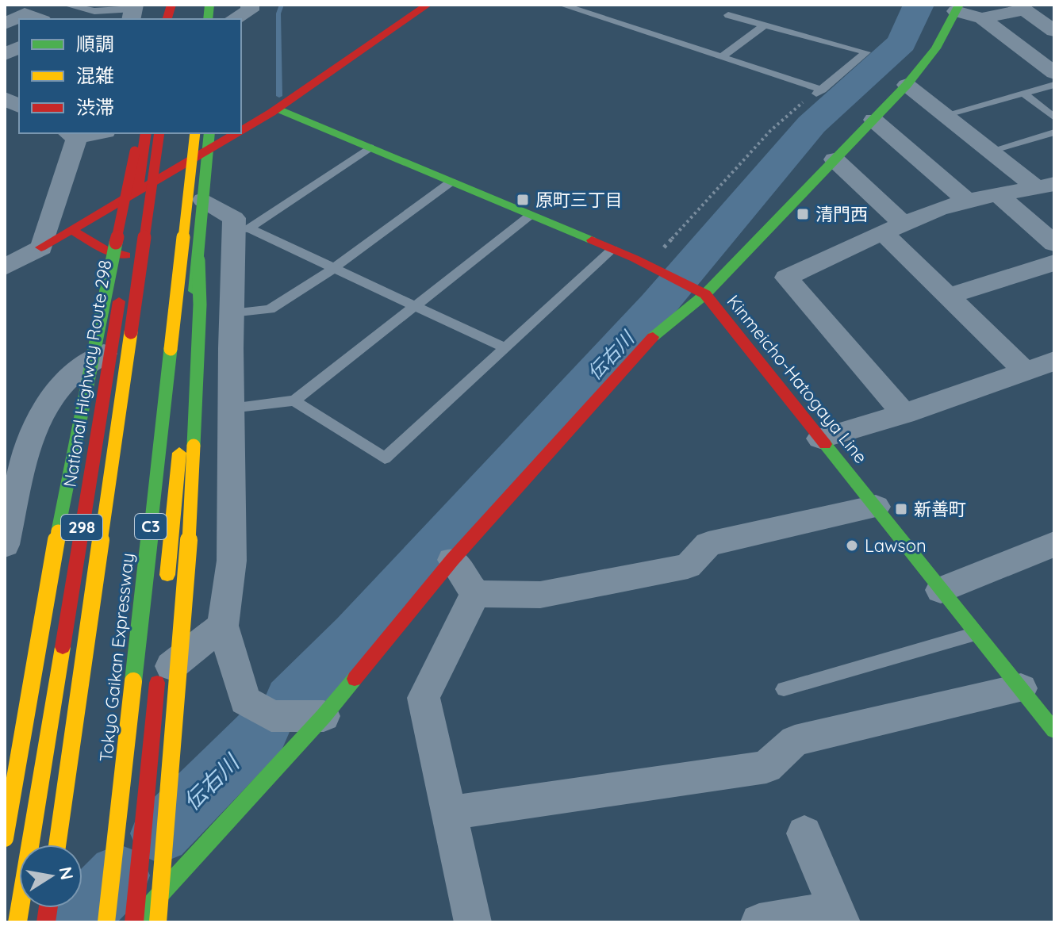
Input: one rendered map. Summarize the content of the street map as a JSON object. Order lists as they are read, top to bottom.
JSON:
{
  "streets": {
    "main road": [
      "National Highway Route 298",
      "Kinmeicho-Hatogaya Line",
      "C3",
      "298",
      "Tokyo Gaikan Expressway"
    ]
  },
  "water": ["伝右川"],
  "places": {
    "transit": ["原町三丁目", "清門西", "新善町"],
    "other": ["Lawson"]
  },
  "legend": ["順調", "混雑", "渋滞"],
  "north": "right"
}
